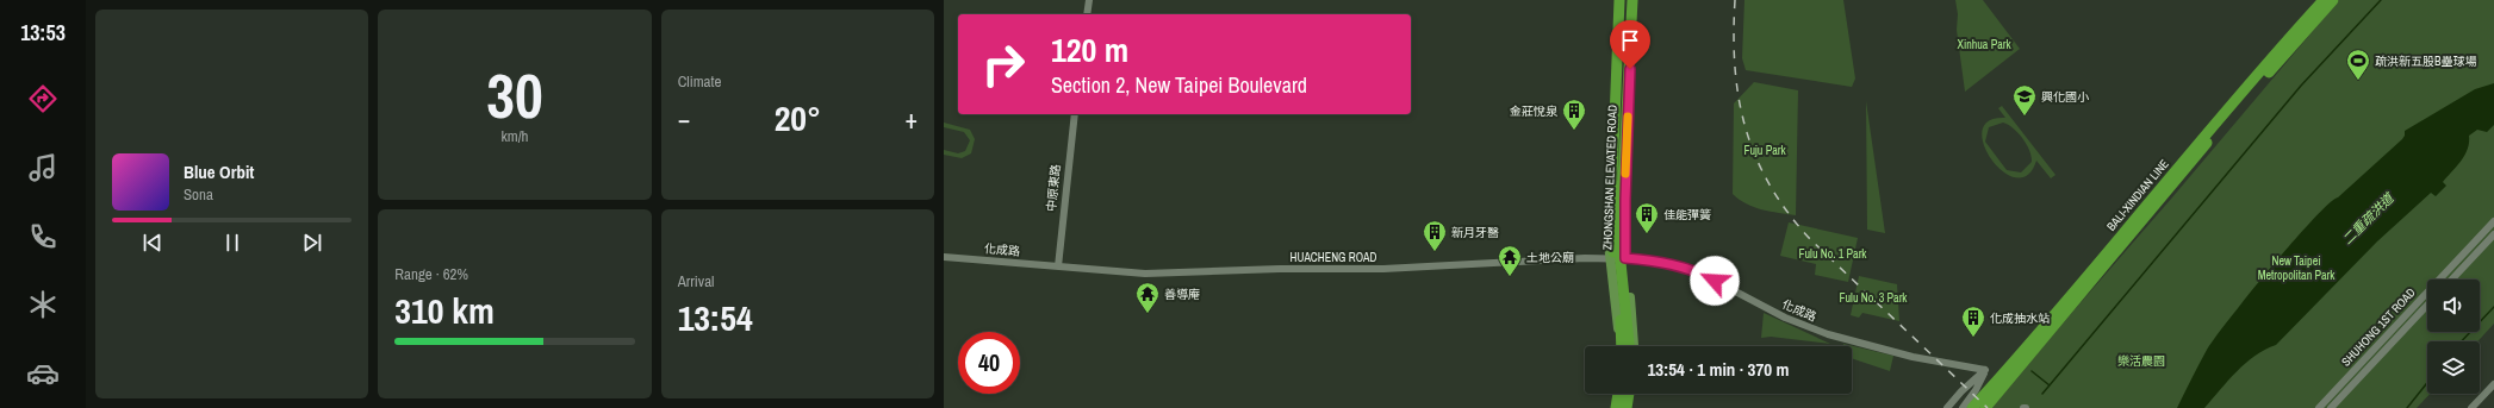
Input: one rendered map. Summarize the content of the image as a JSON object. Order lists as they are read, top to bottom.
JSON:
{
  "streets": {
    "highway": ["ZHONGSHAN ELEVATED ROAD", "BALI-XINDIAN LINE"],
    "street": [
      "中原東路",
      "化成路",
      "HUACHENG ROAD",
      "SHUHONG 1ST ROAD"
    ]
  },
  "crossings": [
    ["ZHONGSHAN ELEVATED ROAD", "化成路"],
    ["中原東路", "化成路"],
    ["中原東路", "HUACHENG ROAD"],
    ["化成路", "HUACHENG ROAD"]
  ],
  "water": ["二重疏洪道"],
  "parks": [
    "Xinhua Park",
    "Fuju Park",
    "Fulu No. 1 Park",
    "New Taipei Metropolitan Park",
    "Fulu No. 3 Park",
    "樂活農園"
  ],
  "places": {
    "sports": ["疏洪新五股B壘球場"],
    "school or university": ["興化國小"],
    "building": [
      "金莊悅泉",
      "佳能彈簧",
      "新月牙醫",
      "化成抽水站"
    ],
    "temple": ["土地公廟", "善導庵"]
  },
  "page": {
    "tabs": "13:53",
    "tile": [
      ["30", "km/h"],
      "Climate",
      ["Range · 62%", "310 km"],
      ["Arrival", "13:54"]
    ],
    "turn": ["120 m", "Section 2, New Taipei Boulevard"],
    "heat": ["−", "20°", "+"],
    "song": ["Blue Orbit", "Sona"],
    "limit": "40",
    "trip": "13:54 · 1 min · 370 m"
  }
}
